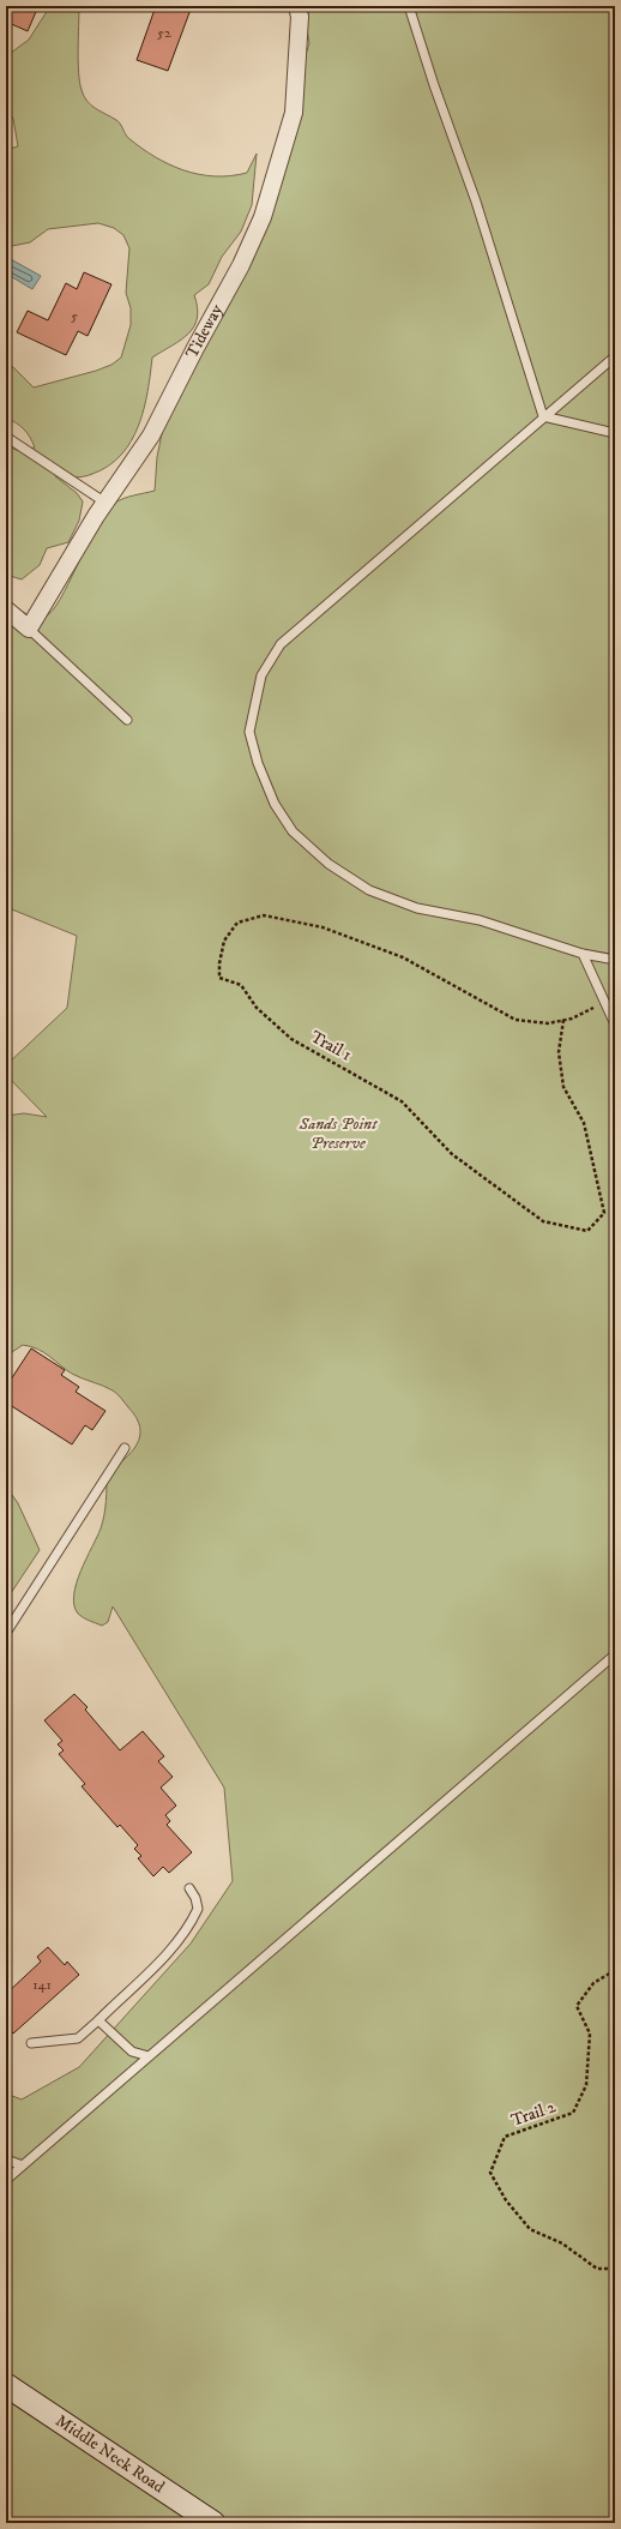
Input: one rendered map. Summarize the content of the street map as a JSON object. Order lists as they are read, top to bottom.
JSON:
{
  "streets": {
    "main road": ["Middle Neck Road"],
    "street": ["Tideway"],
    "path": ["Trail 1", "Trail 2"]
  },
  "parks": ["Sands Point Preserve"],
  "house_numbers": ["52", "5", "141"]
}
